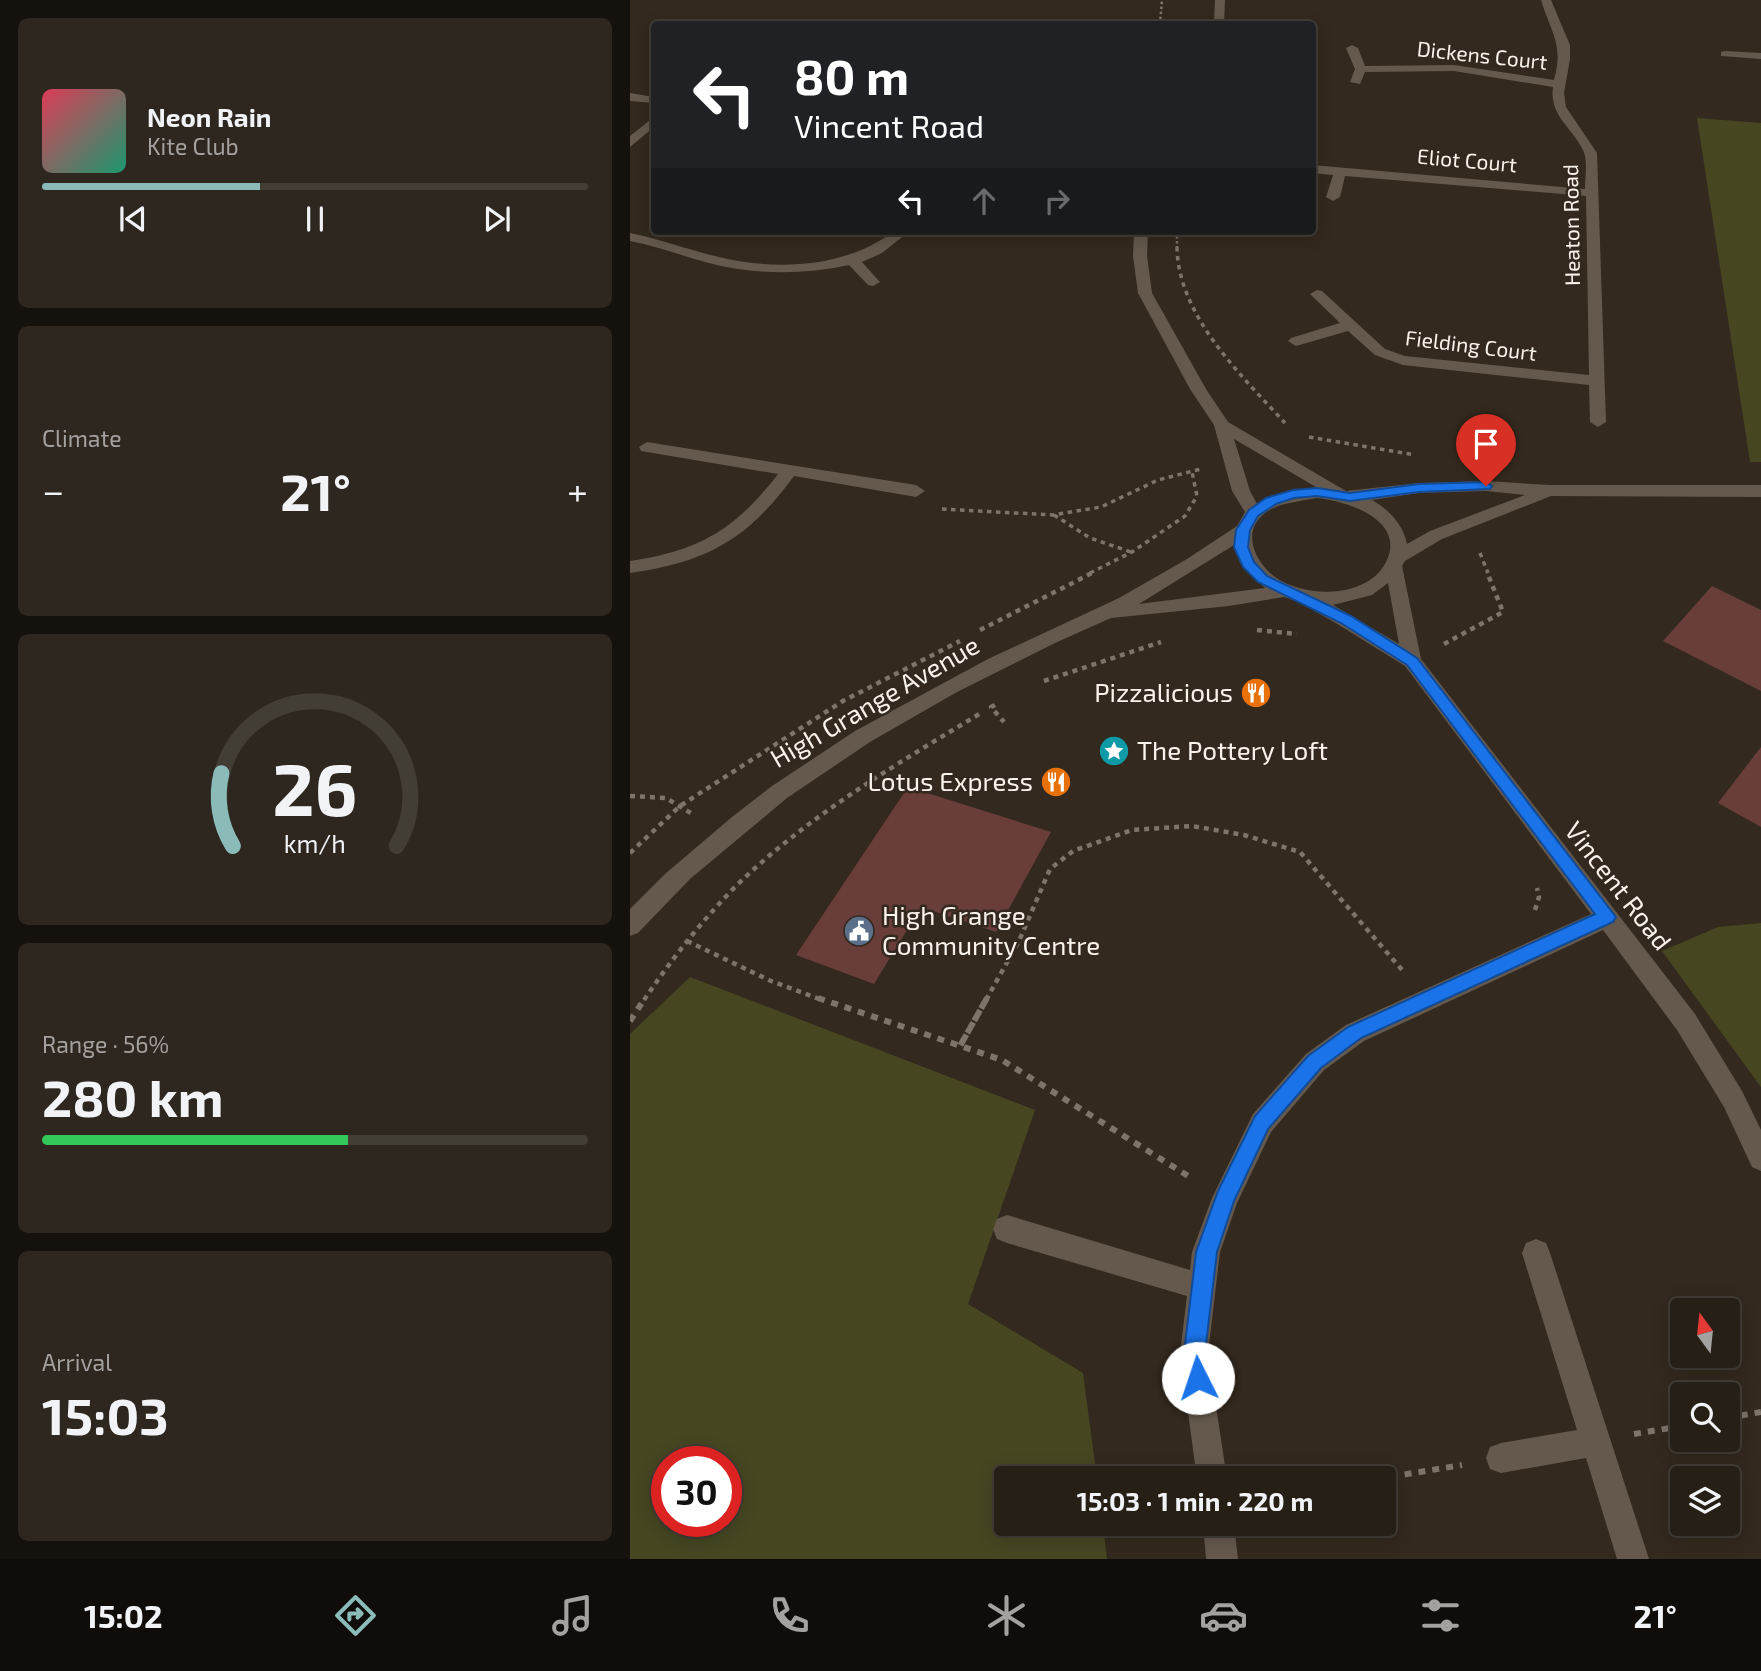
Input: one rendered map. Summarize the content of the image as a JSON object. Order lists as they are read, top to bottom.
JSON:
{
  "streets": {
    "street": [
      "Dickens Court",
      "Eliot Court",
      "Heaton Road",
      "Fielding Court",
      "High Grange Avenue",
      "Vincent Road"
    ]
  },
  "crossings": [
    ["Dickens Court", "Heaton Road"],
    ["Eliot Court", "Heaton Road"],
    ["Heaton Road", "Fielding Court"],
    ["High Grange Avenue", "Vincent Road"]
  ],
  "places": {
    "restaurant": ["Pizzalicious", "Lotus Express"],
    "place": ["The Pottery Loft"],
    "public building": ["High Grange Community Centre"]
  },
  "north": "top",
  "page": {
    "turn": ["80 m", "Vincent Road"],
    "song": ["Neon Rain", "Kite Club"],
    "tile": [
      "Climate",
      ["Range · 56%", "280 km"],
      ["Arrival", "15:03"]
    ],
    "heat": ["−", "21°", "+"],
    "limit": "30",
    "trip": "15:03 · 1 min · 220 m",
    "tabs": ["15:02", "21°"],
    "gauge": ["26", "km/h"]
  }
}
